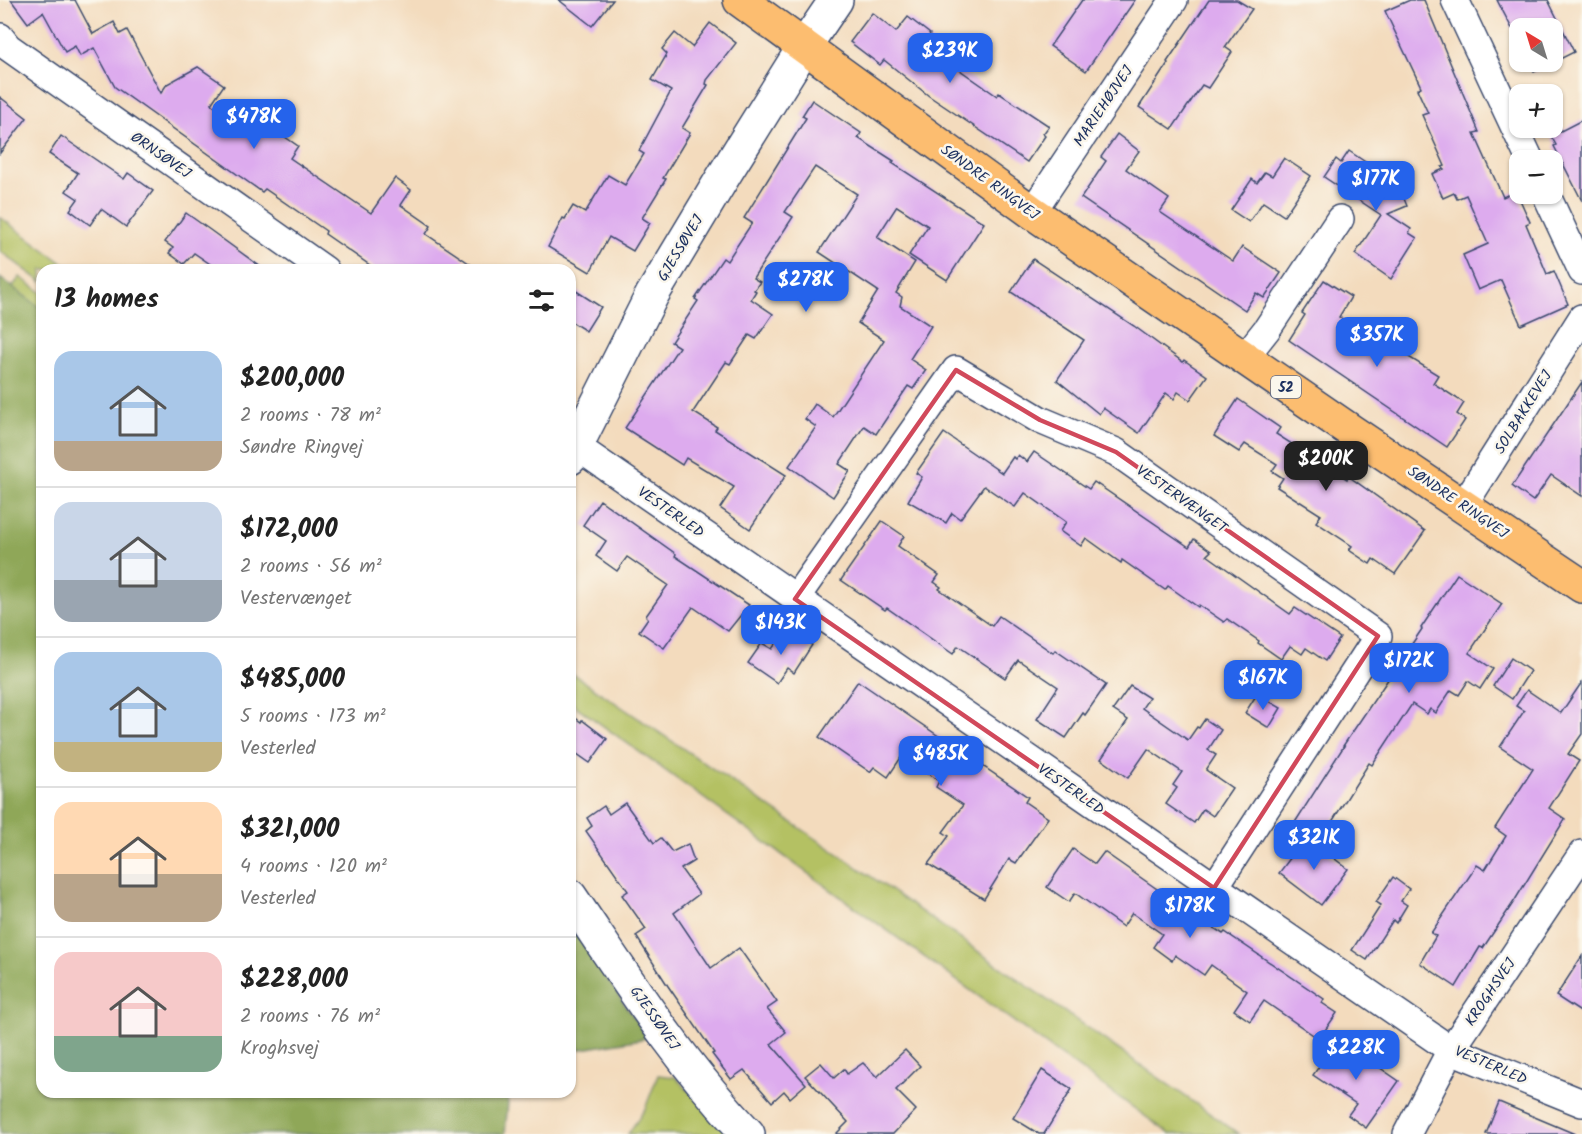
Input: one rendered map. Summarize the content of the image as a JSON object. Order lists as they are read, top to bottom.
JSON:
{
  "streets": {
    "main road": ["SØNDRE RINGVEJ", "52"],
    "street": [
      "MARIEHØJVEJ",
      "ØRNSØVEJ",
      "GJESSØVEJ",
      "SOLBAKKEVEJ",
      "VESTERVÆNGET",
      "VESTERLED",
      "KROGHSVEJ"
    ]
  },
  "crossings": [
    ["MARIEHØJVEJ", "SØNDRE RINGVEJ"],
    ["SØNDRE RINGVEJ", "GJESSØVEJ"],
    ["SØNDRE RINGVEJ", "SOLBAKKEVEJ"],
    ["VESTERVÆNGET", "VESTERLED"],
    ["VESTERLED", "KROGHSVEJ"]
  ],
  "north": "top left",
  "page": {
    "map_buttons": ["+", "−"],
    "price": [
      "$239K",
      "$478K",
      "$177K",
      "$278K",
      "$357K",
      "$200K",
      "$143K",
      "$172K",
      "$167K",
      "$485K",
      "$321K",
      "$178K",
      "$228K"
    ],
    "heading": "13 homes",
    "list": [
      {
        "name": "$200,000",
        "note": "2 rooms · 78 m² · Søndre Ringvej"
      },
      {
        "name": "$172,000",
        "note": "2 rooms · 56 m² · Vestervænget"
      },
      {
        "name": "$485,000",
        "note": "5 rooms · 173 m² · Vesterled"
      },
      {
        "name": "$321,000",
        "note": "4 rooms · 120 m² · Vesterled"
      },
      {
        "name": "$228,000",
        "note": "2 rooms · 76 m² · Kroghsvej"
      }
    ]
  }
}
